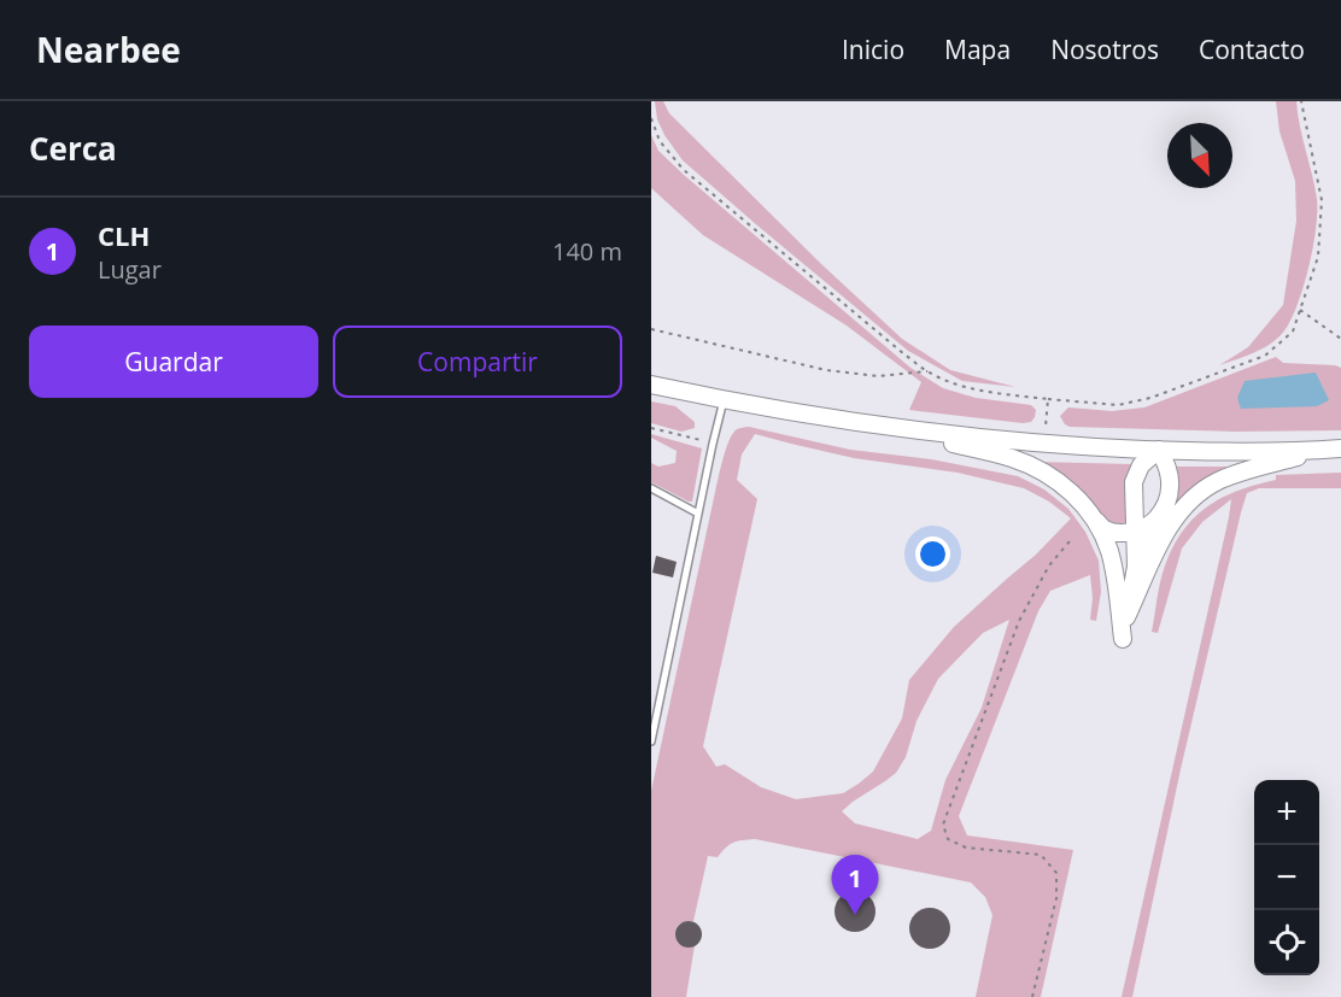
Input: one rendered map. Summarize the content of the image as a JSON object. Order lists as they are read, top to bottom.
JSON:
{
  "north": "bottom right",
  "page": {
    "header": "Nearbee",
    "nav": [
      "Inicio",
      "Mapa",
      "Nosotros",
      "Contacto"
    ],
    "heading": "Cerca",
    "list": [
      {
        "mark": "1",
        "name": "CLH",
        "note": "Lugar",
        "value": "140 m"
      }
    ],
    "buttons": ["Guardar", "Compartir"],
    "map_buttons": ["+", "−"],
    "pins": "1"
  }
}
